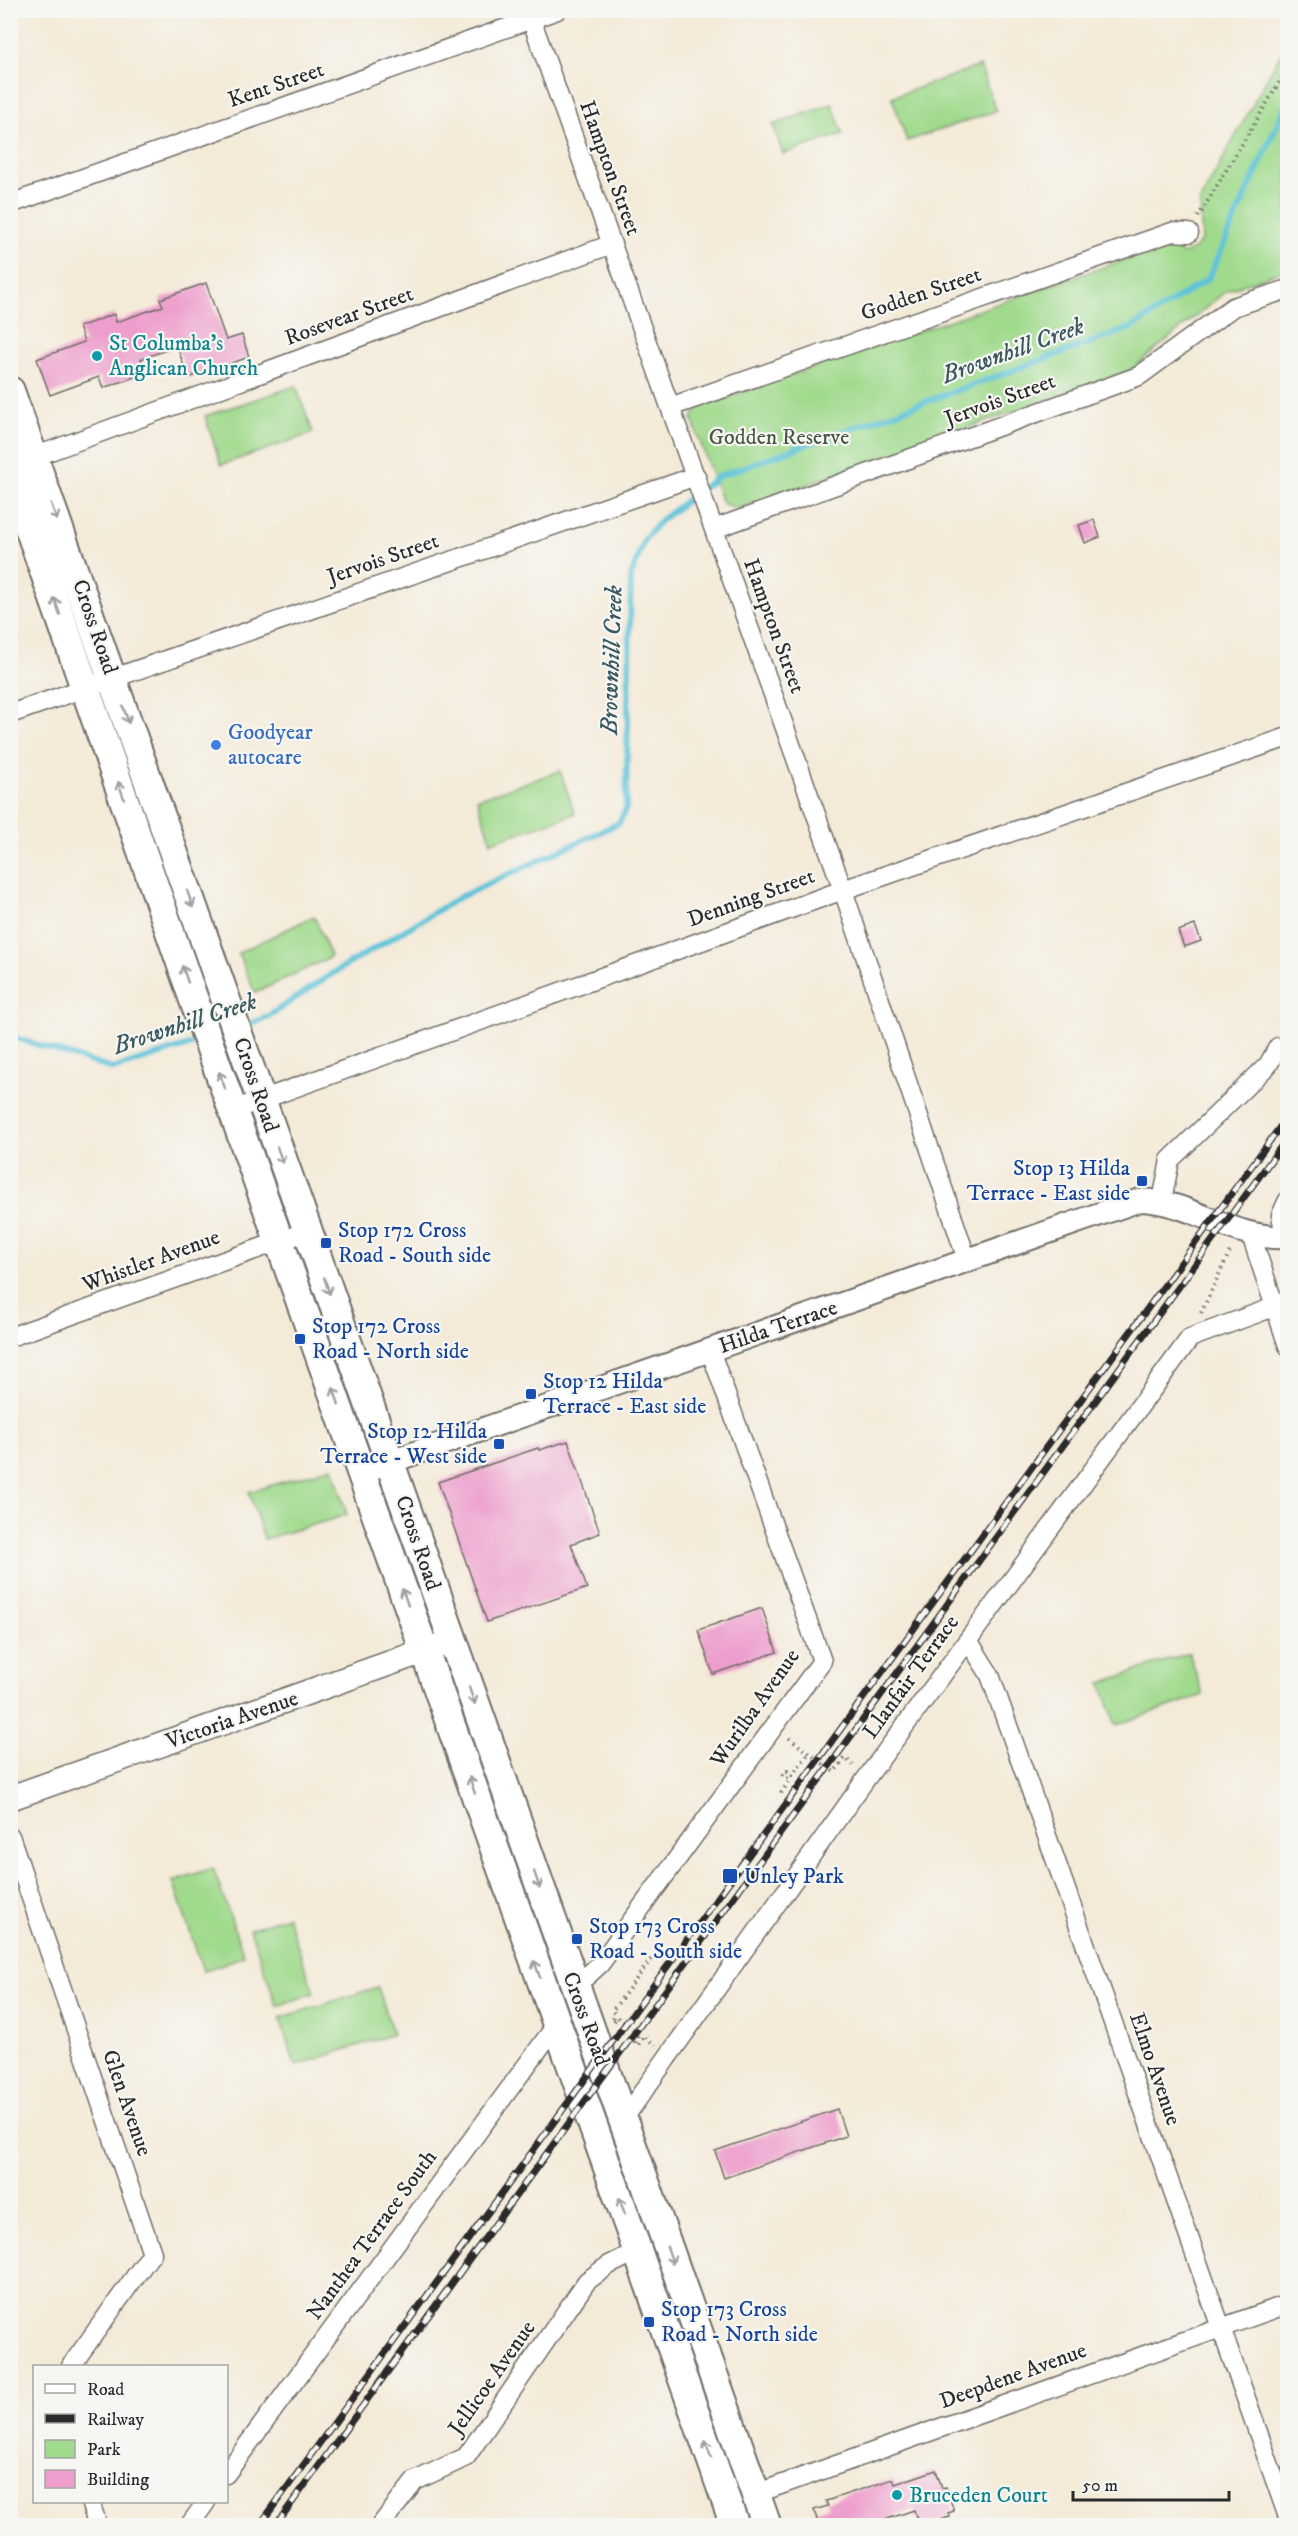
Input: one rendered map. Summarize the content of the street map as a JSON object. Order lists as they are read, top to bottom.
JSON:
{
  "streets": {
    "highway": ["Cross Road"],
    "main road": ["Victoria Avenue"],
    "street": [
      "Kent Street",
      "Hampton Street",
      "Godden Street",
      "Rosevear Street",
      "Jervois Street",
      "Denning Street",
      "Whistler Avenue",
      "Hilda Terrace",
      "Llanfair Terrace",
      "Wurilba Avenue",
      "Elmo Avenue",
      "Glen Avenue",
      "Nanthea Terrace South",
      "Deepdene Avenue",
      "Jellicoe Avenue"
    ]
  },
  "crossings": [
    ["Kent Street", "Hampton Street"],
    ["Hampton Street", "Godden Street"],
    ["Hampton Street", "Rosevear Street"],
    ["Hampton Street", "Jervois Street"],
    ["Hampton Street", "Denning Street"],
    ["Hampton Street", "Hilda Terrace"],
    ["Rosevear Street", "Cross Road"],
    ["Jervois Street", "Cross Road"],
    ["Cross Road", "Denning Street"],
    ["Cross Road", "Whistler Avenue"],
    ["Cross Road", "Hilda Terrace"],
    ["Cross Road", "Llanfair Terrace"],
    ["Cross Road", "Wurilba Avenue"],
    ["Cross Road", "Victoria Avenue"],
    ["Cross Road", "Nanthea Terrace South"],
    ["Cross Road", "Deepdene Avenue"],
    ["Cross Road", "Jellicoe Avenue"],
    ["Hilda Terrace", "Wurilba Avenue"],
    ["Llanfair Terrace", "Elmo Avenue"],
    ["Elmo Avenue", "Deepdene Avenue"]
  ],
  "water": ["Brownhill Creek"],
  "parks": ["Godden Reserve"],
  "places": {
    "other": ["St Columba's Anglican Church", "Goodyear autocare", "Bruceden Court"],
    "transit": [
      "Stop 13 Hilda Terrace - East side",
      "Stop 172 Cross Road - South side",
      "Stop 172 Cross Road - North side",
      "Stop 12 Hilda Terrace - East side",
      "Stop 12 Hilda Terrace - West side",
      "Unley Park",
      "Stop 173 Cross Road - South side",
      "Stop 173 Cross Road - North side"
    ]
  },
  "legend": [
    "Road",
    "Railway",
    "Park",
    "Building"
  ],
  "scale_bar": "50 m"
}
